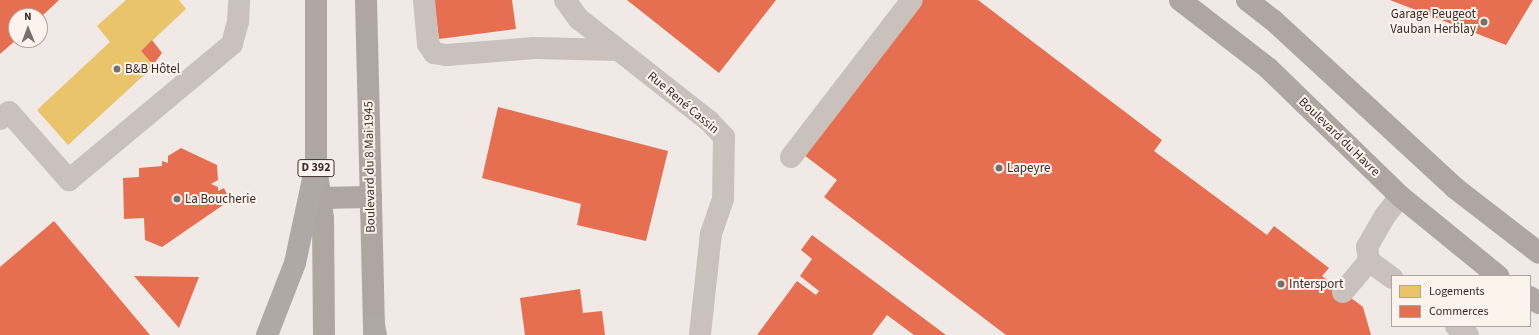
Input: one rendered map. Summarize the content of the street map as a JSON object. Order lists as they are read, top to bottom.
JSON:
{
  "streets": {
    "main road": ["Boulevard du Havre", "Boulevard du 8 Mai 1945", "D 392"],
    "street": ["Rue René Cassin"]
  },
  "places": [
    "Garage Peugeot Vauban Herblay",
    "B&B Hôtel",
    "Lapeyre",
    "La Boucherie",
    "Intersport"
  ],
  "legend": ["Logements", "Commerces"],
  "north": "top"
}
